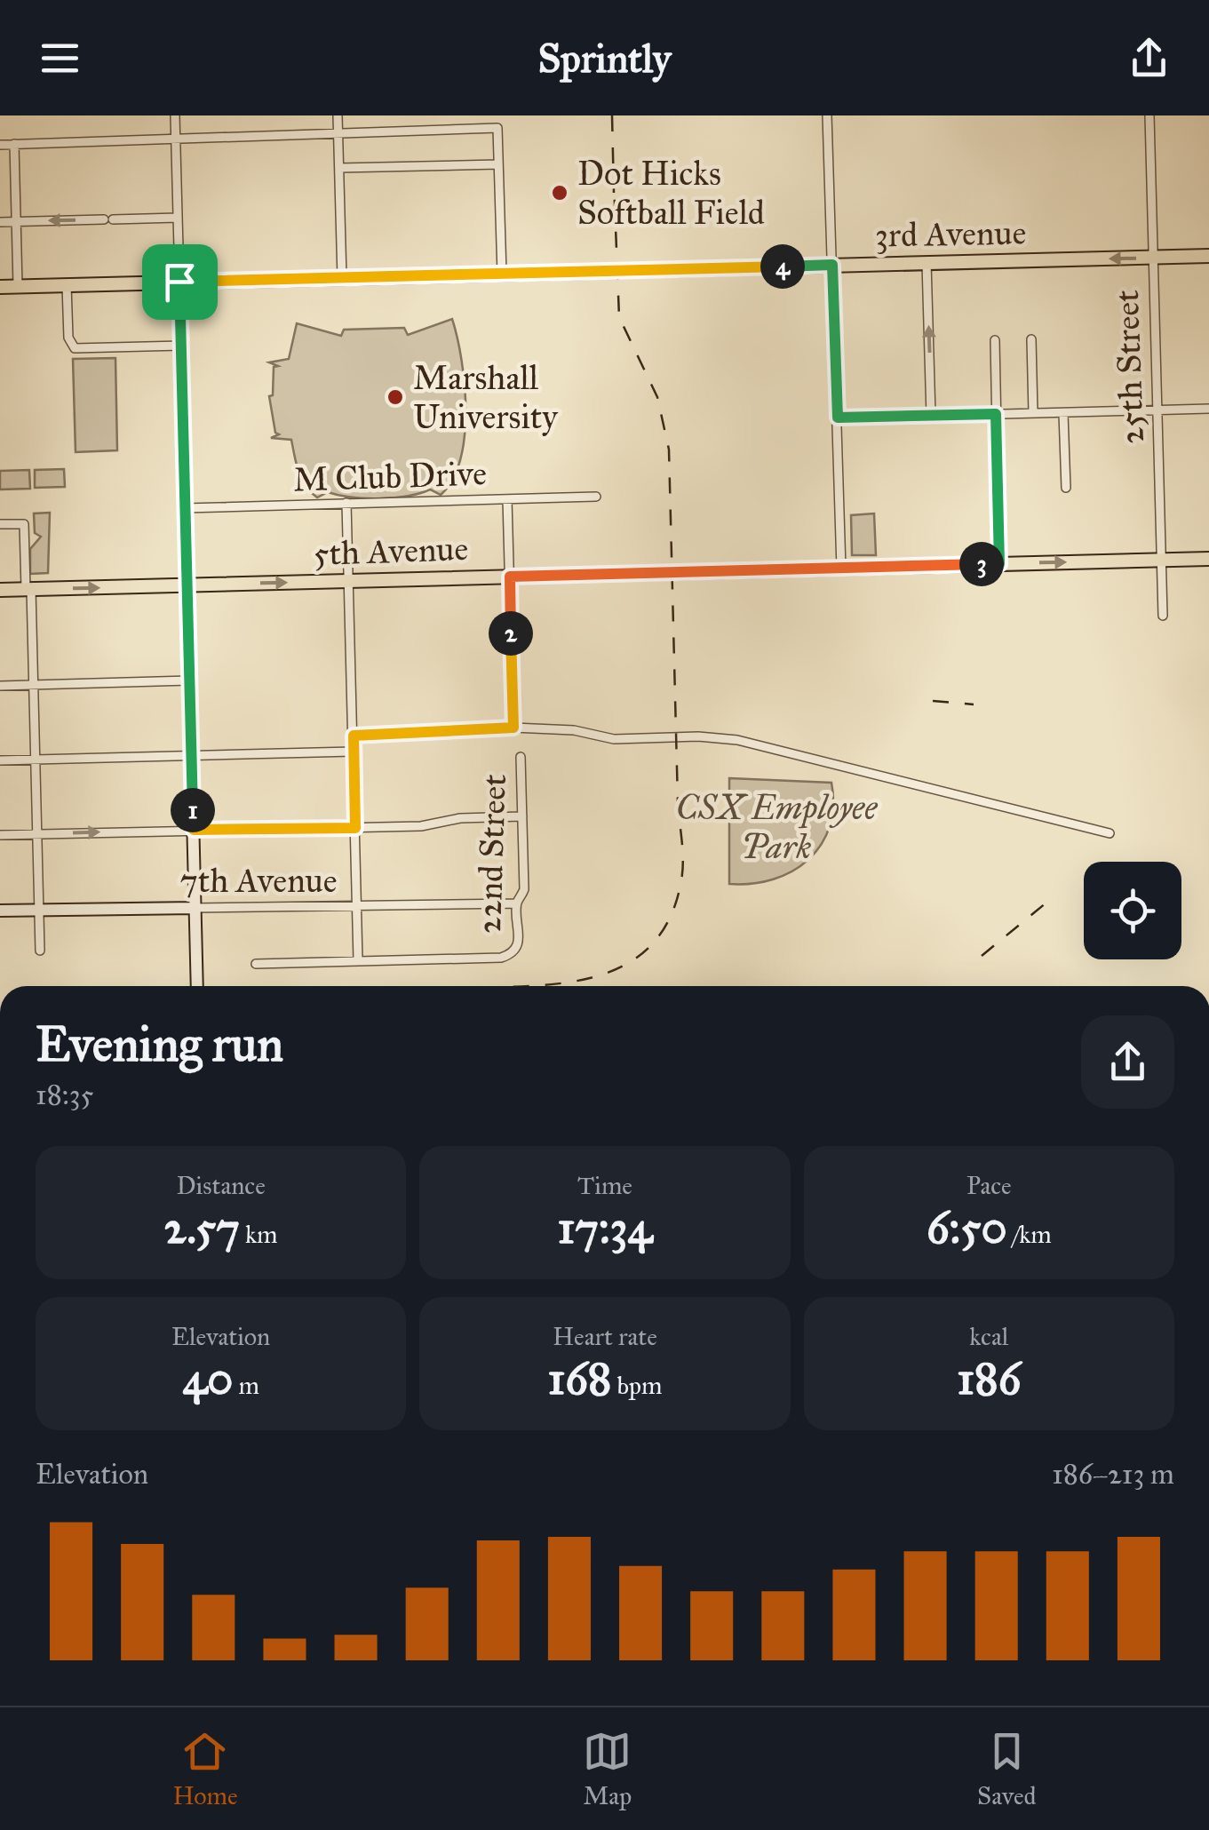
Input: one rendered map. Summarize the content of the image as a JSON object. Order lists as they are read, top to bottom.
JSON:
{
  "streets": {
    "main road": ["3rd Avenue", "5th Avenue", "7th Avenue"],
    "street": ["25th Street", "M Club Drive", "22nd Street"]
  },
  "crossings": [
    ["3rd Avenue", "25th Street"],
    ["25th Street", "5th Avenue"],
    ["M Club Drive", "22nd Street"],
    ["5th Avenue", "22nd Street"],
    ["22nd Street", "7th Avenue"]
  ],
  "one_way": ["5th Avenue"],
  "parks": ["CSX Employee Park"],
  "places": ["Dot Hicks Softball Field", "Marshall University"],
  "page": {
    "header": "Sprintly",
    "pins": [
      "4",
      "3",
      "2",
      "1"
    ],
    "heading": ["Evening run", "18:35"],
    "stats": [
      ["Distance", "2.57 km"],
      ["Time", "17:34"],
      ["Pace", "6:50 /km"],
      ["Elevation", "40 m"],
      ["Heart rate", "168 bpm"],
      ["kcal", "186"]
    ],
    "chart": ["Elevation", "186–213 m"],
    "tabs": ["Home", "Map", "Saved"]
  }
}
